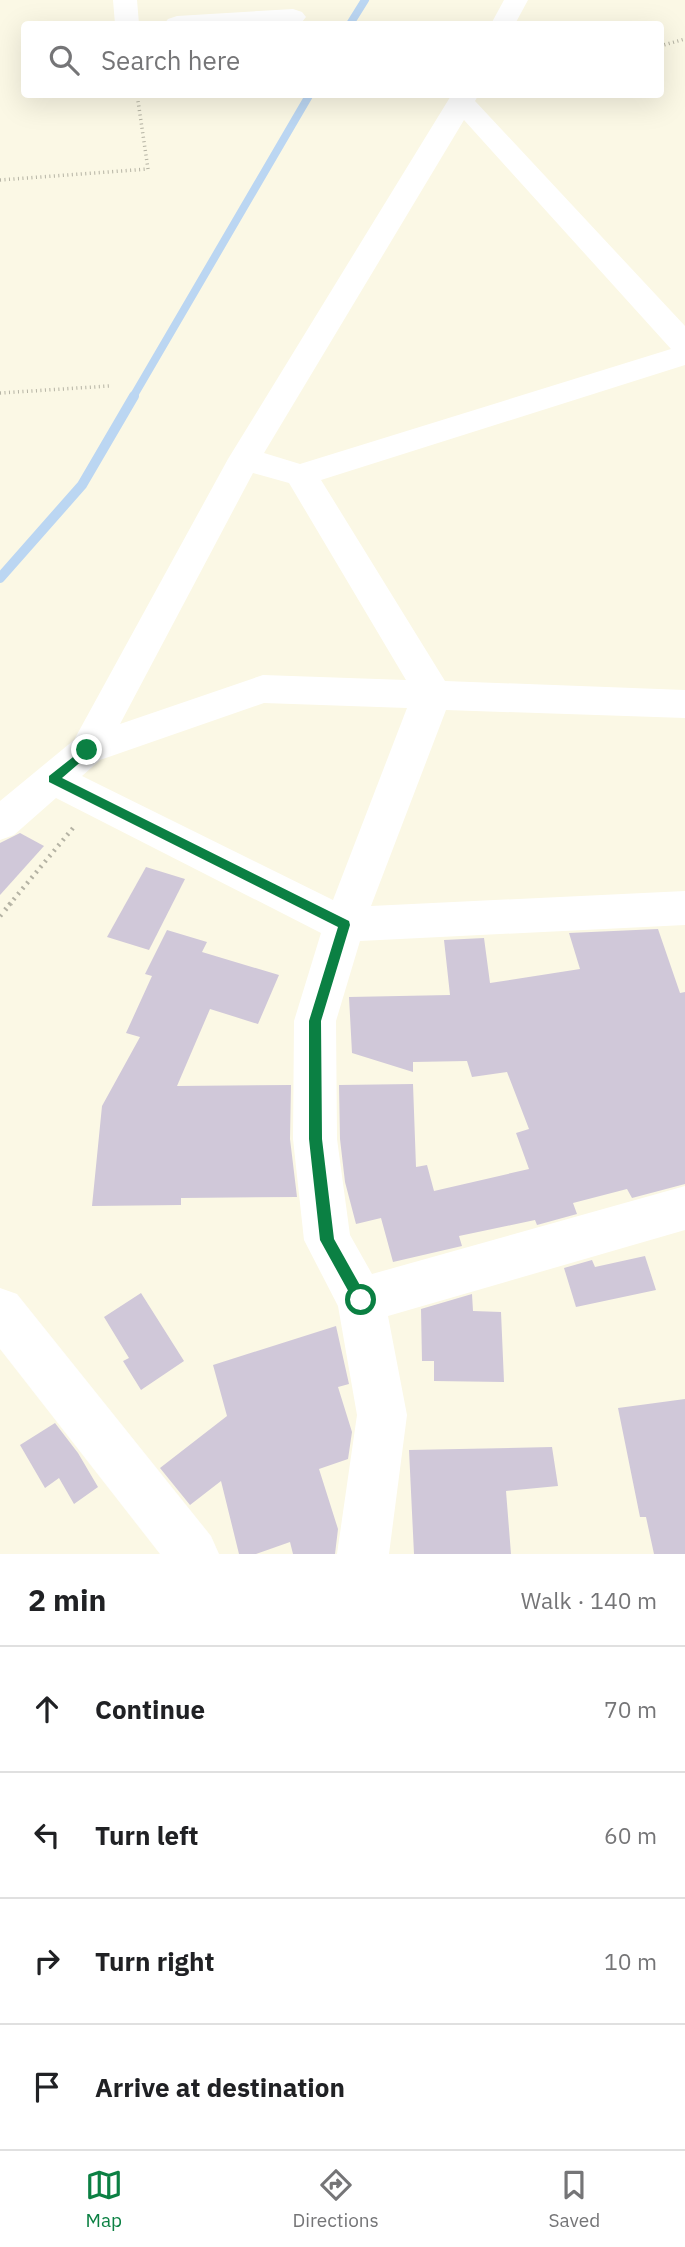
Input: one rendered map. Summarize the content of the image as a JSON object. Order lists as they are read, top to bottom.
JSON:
{
  "page": {
    "search": "Search here",
    "heading": ["2 min", "Walk · 140 m"],
    "list": [
      ["Continue", "70 m"],
      ["Turn left", "60 m"],
      ["Turn right", "10 m"],
      "Arrive at destination"
    ],
    "nav": ["Map", "Directions", "Saved"]
  }
}
